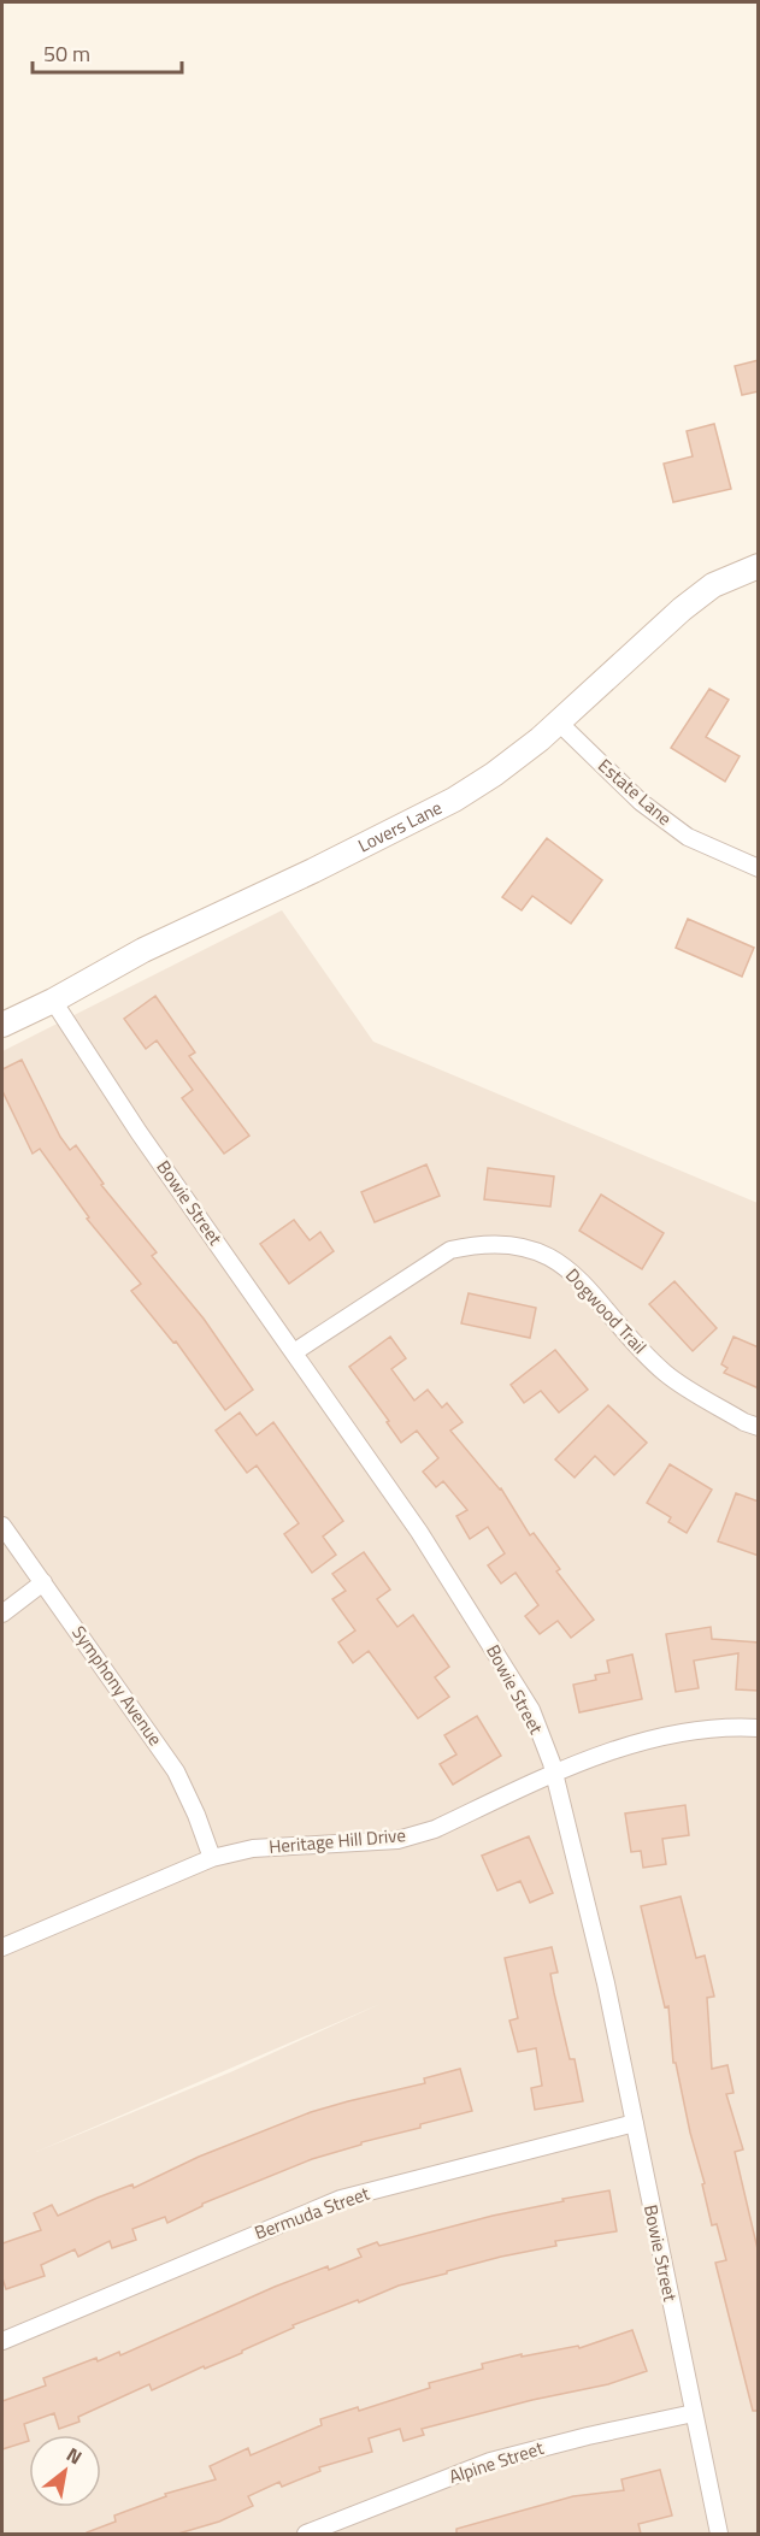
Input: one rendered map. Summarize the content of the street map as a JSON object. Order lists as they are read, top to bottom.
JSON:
{
  "streets": {
    "street": [
      "Estate Lane",
      "Lovers Lane",
      "Bowie Street",
      "Dogwood Trail",
      "Symphony Avenue",
      "Heritage Hill Drive",
      "Bermuda Street",
      "Alpine Street"
    ]
  },
  "crossings": [
    ["Estate Lane", "Lovers Lane"],
    ["Lovers Lane", "Bowie Street"],
    ["Bowie Street", "Dogwood Trail"],
    ["Bowie Street", "Heritage Hill Drive"],
    ["Bowie Street", "Bermuda Street"],
    ["Bowie Street", "Alpine Street"],
    ["Symphony Avenue", "Heritage Hill Drive"]
  ],
  "scale_bar": "50 m",
  "north": "top right"
}
